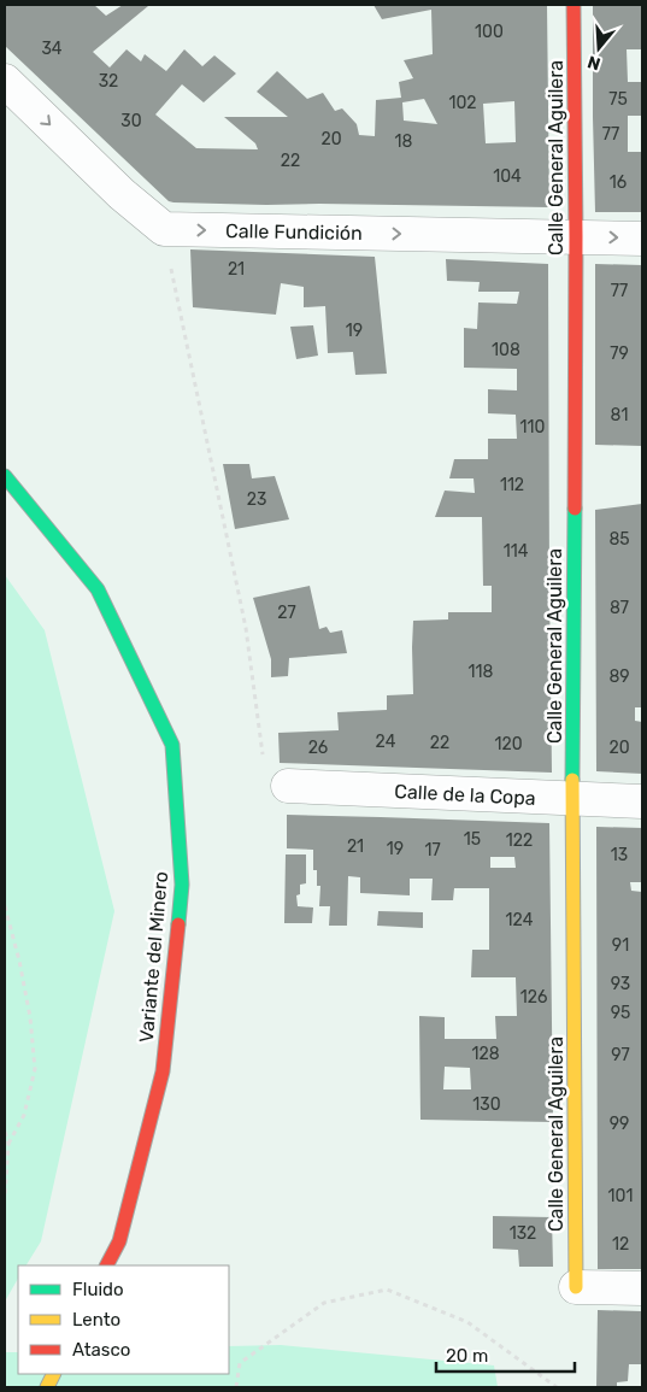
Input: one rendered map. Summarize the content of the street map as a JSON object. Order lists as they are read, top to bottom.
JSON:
{
  "streets": {
    "street": [
      "Calle General Aguilera",
      "Calle Fundición",
      "Calle de la Copa",
      "Variante del Minero"
    ]
  },
  "crossings": [
    ["Calle General Aguilera", "Calle Fundición"],
    ["Calle General Aguilera", "Calle de la Copa"]
  ],
  "one_way": ["Calle Fundición"],
  "house_numbers": [
    "100",
    "34",
    "32",
    "75",
    "102",
    "30",
    "77",
    "20",
    "18",
    "22",
    "104",
    "16",
    "21",
    "77",
    "19",
    "108",
    "79",
    "81",
    "110",
    "112",
    "23",
    "85",
    "114",
    "87",
    "27",
    "118",
    "89",
    "24",
    "22",
    "120",
    "26",
    "20",
    "15",
    "122",
    "21",
    "19",
    "17",
    "13",
    "124",
    "91",
    "93",
    "126",
    "95",
    "128",
    "97",
    "130",
    "99",
    "101",
    "132",
    "12"
  ],
  "legend": ["Fluido", "Lento", "Atasco"],
  "scale_bar": "20 m",
  "north": "bottom"
}
